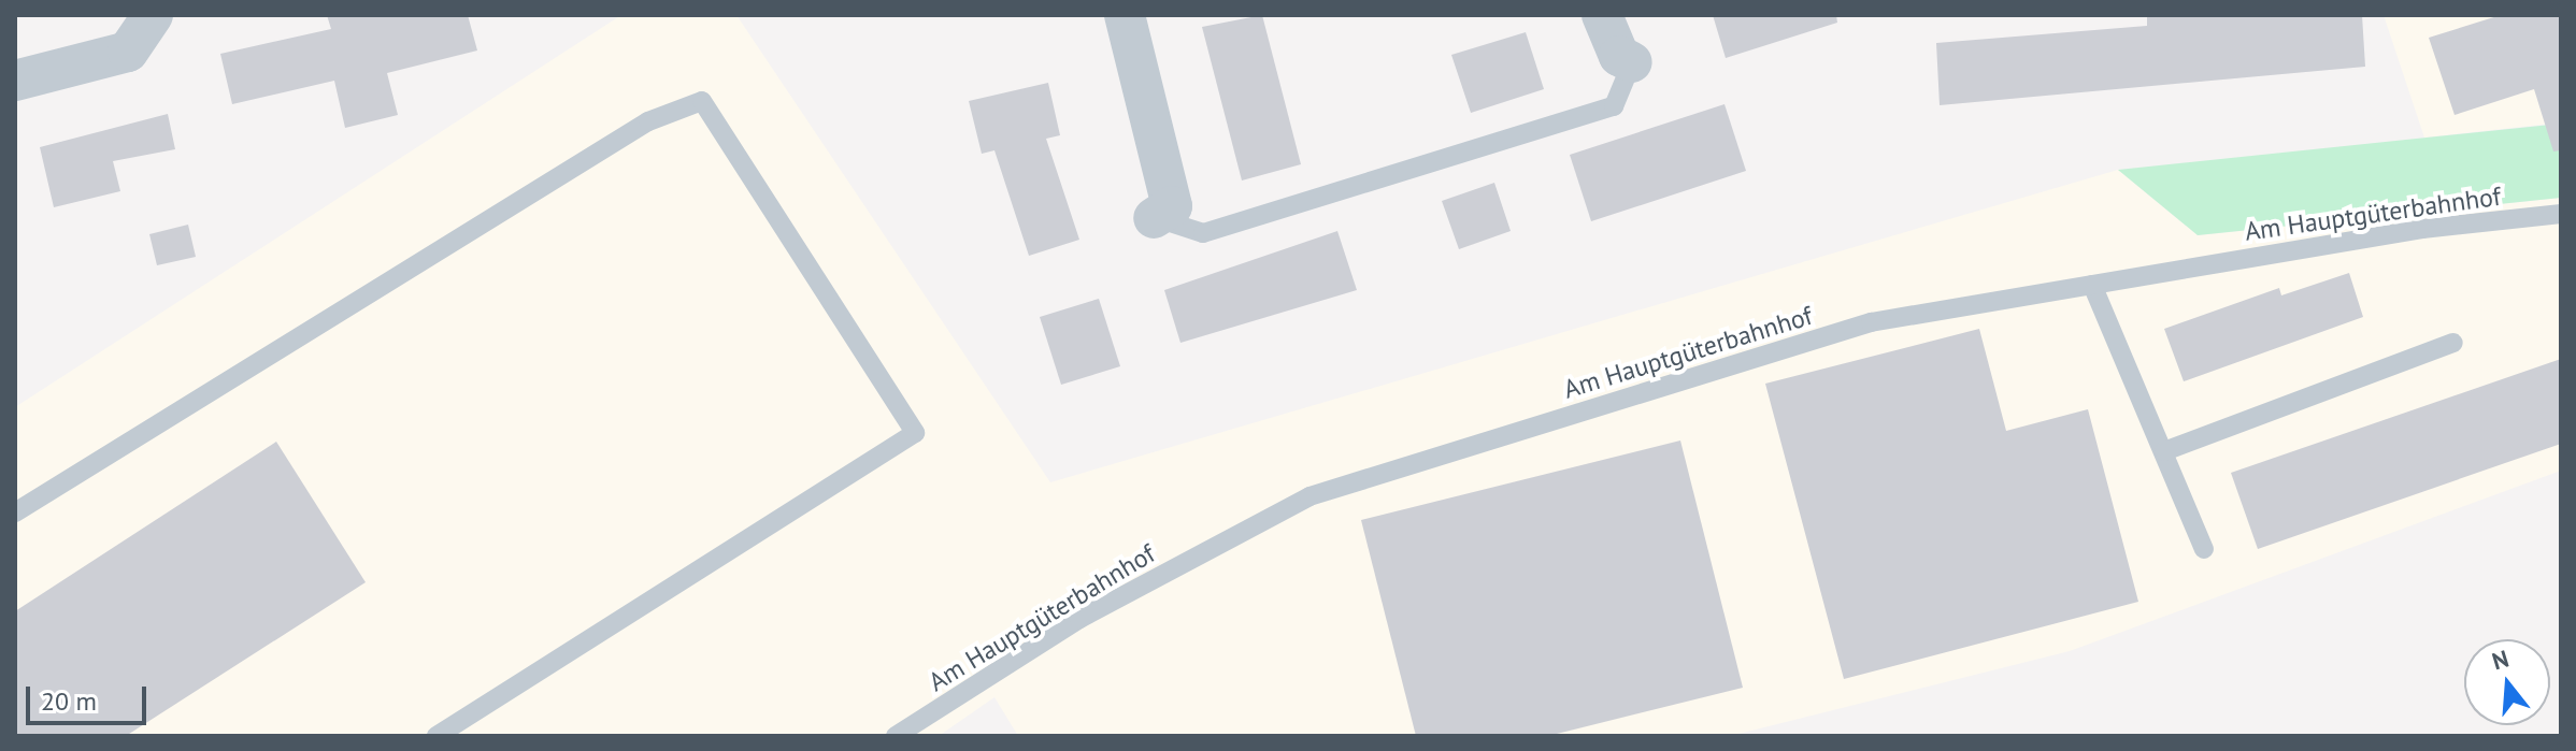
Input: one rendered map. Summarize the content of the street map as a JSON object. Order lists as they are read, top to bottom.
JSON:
{
  "streets": {
    "lane": ["Am Hauptgüterbahnhof"]
  },
  "scale_bar": "20 m",
  "north": "top"
}
